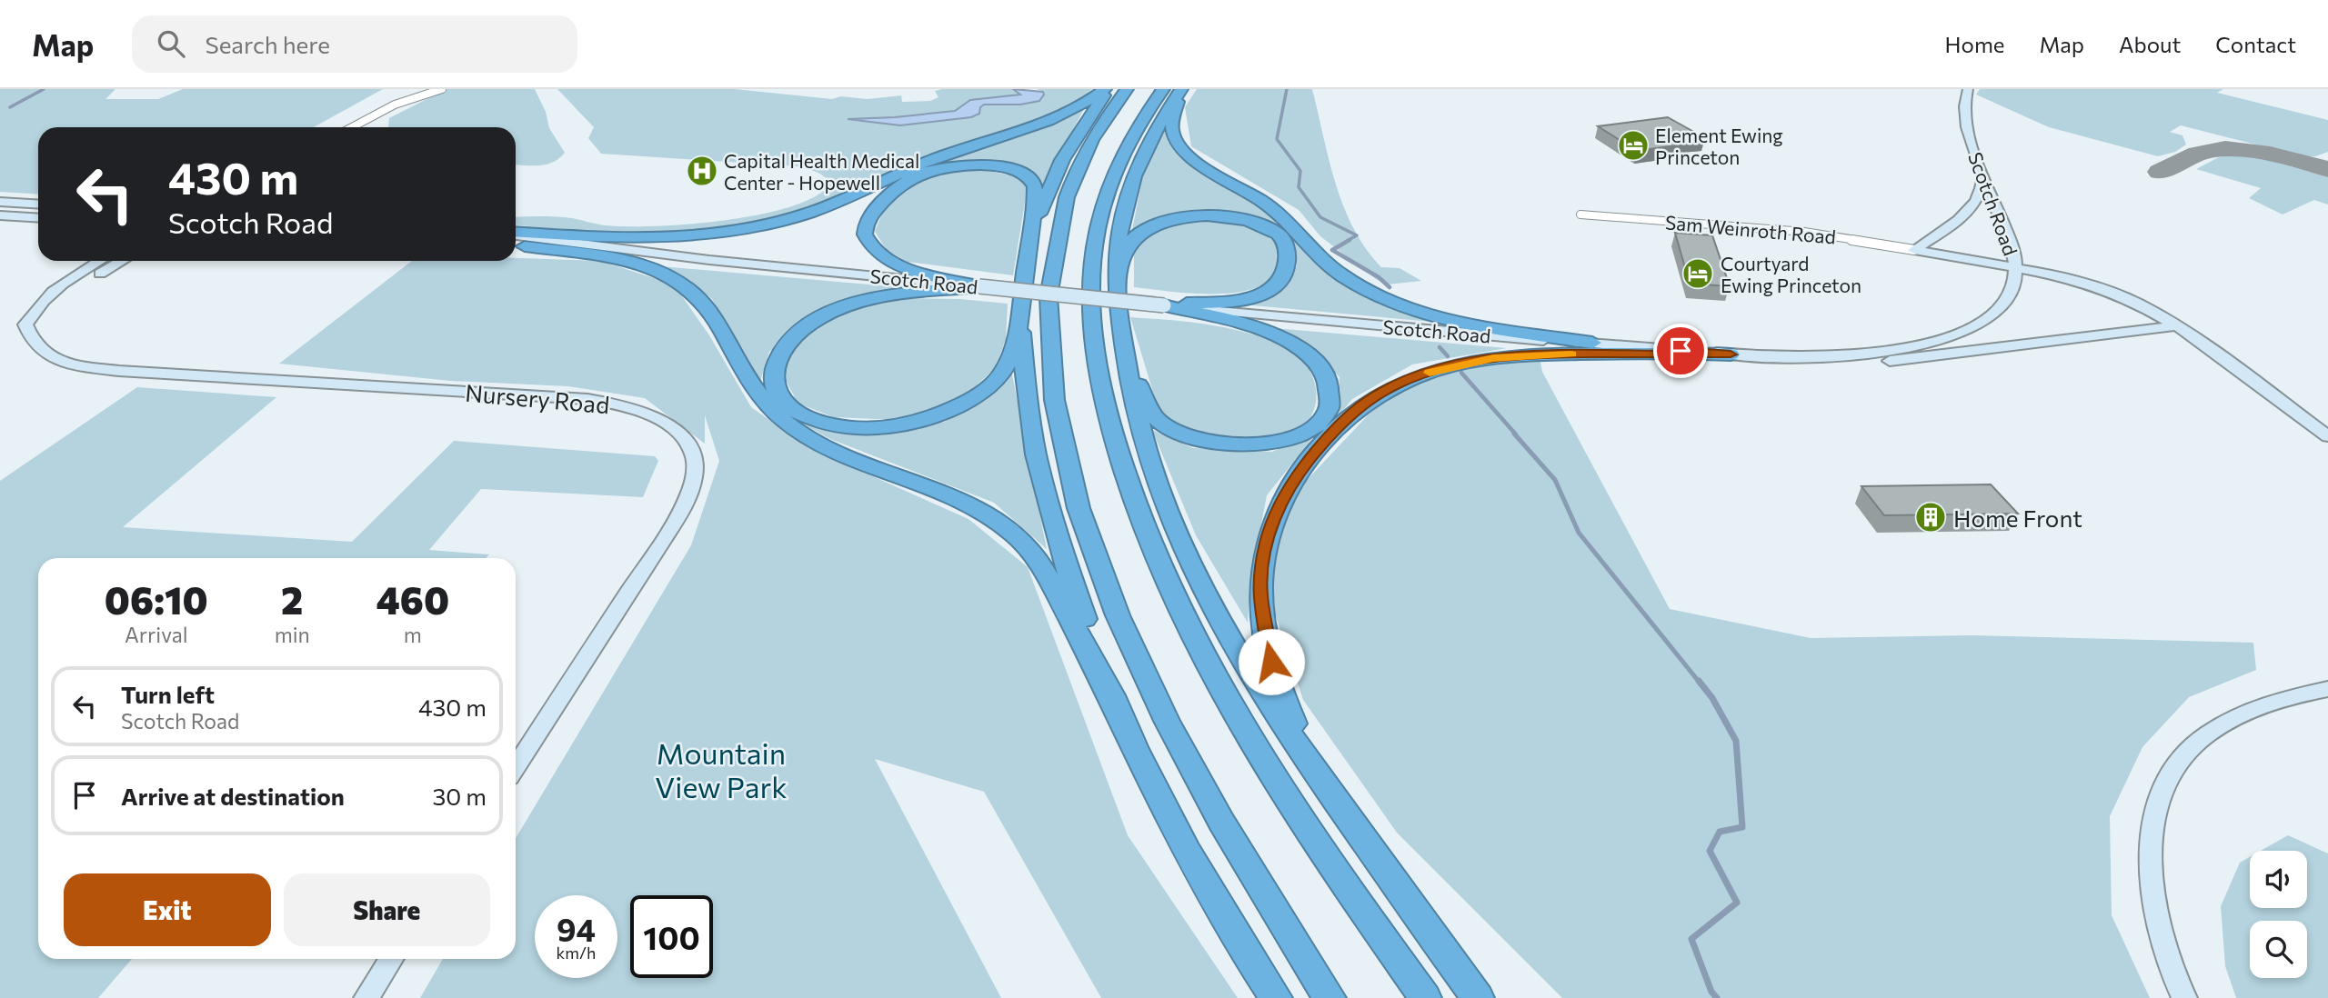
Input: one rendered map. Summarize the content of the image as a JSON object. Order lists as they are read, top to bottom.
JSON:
{
  "streets": {
    "main road": ["Scotch Road", "Sam Weinroth Road"],
    "street": ["Nursery Road"]
  },
  "crossings": [
    ["Scotch Road", "Sam Weinroth Road"]
  ],
  "parks": ["Mountain View Park"],
  "places": {
    "hotel": ["Element Ewing Princeton", "Courtyard Ewing Princeton"],
    "hospital": ["Capital Health Medical Center - Hopewell"],
    "building": ["Home Front"]
  },
  "page": {
    "header": "Map",
    "search": "Search here",
    "nav": [
      "Home",
      "Map",
      "About",
      "Contact"
    ],
    "turn": ["430 m", "Scotch Road"],
    "eta": [
      "06:10",
      "Arrival",
      "2",
      "min",
      "460",
      "m"
    ],
    "list": [
      {
        "name": "Turn left",
        "note": "Scotch Road",
        "value": "430 m"
      },
      {
        "name": "Arrive at destination",
        "value": "30 m"
      }
    ],
    "buttons": ["Exit", "Share"],
    "speed": "94 km/h",
    "limit": "100"
  }
}
